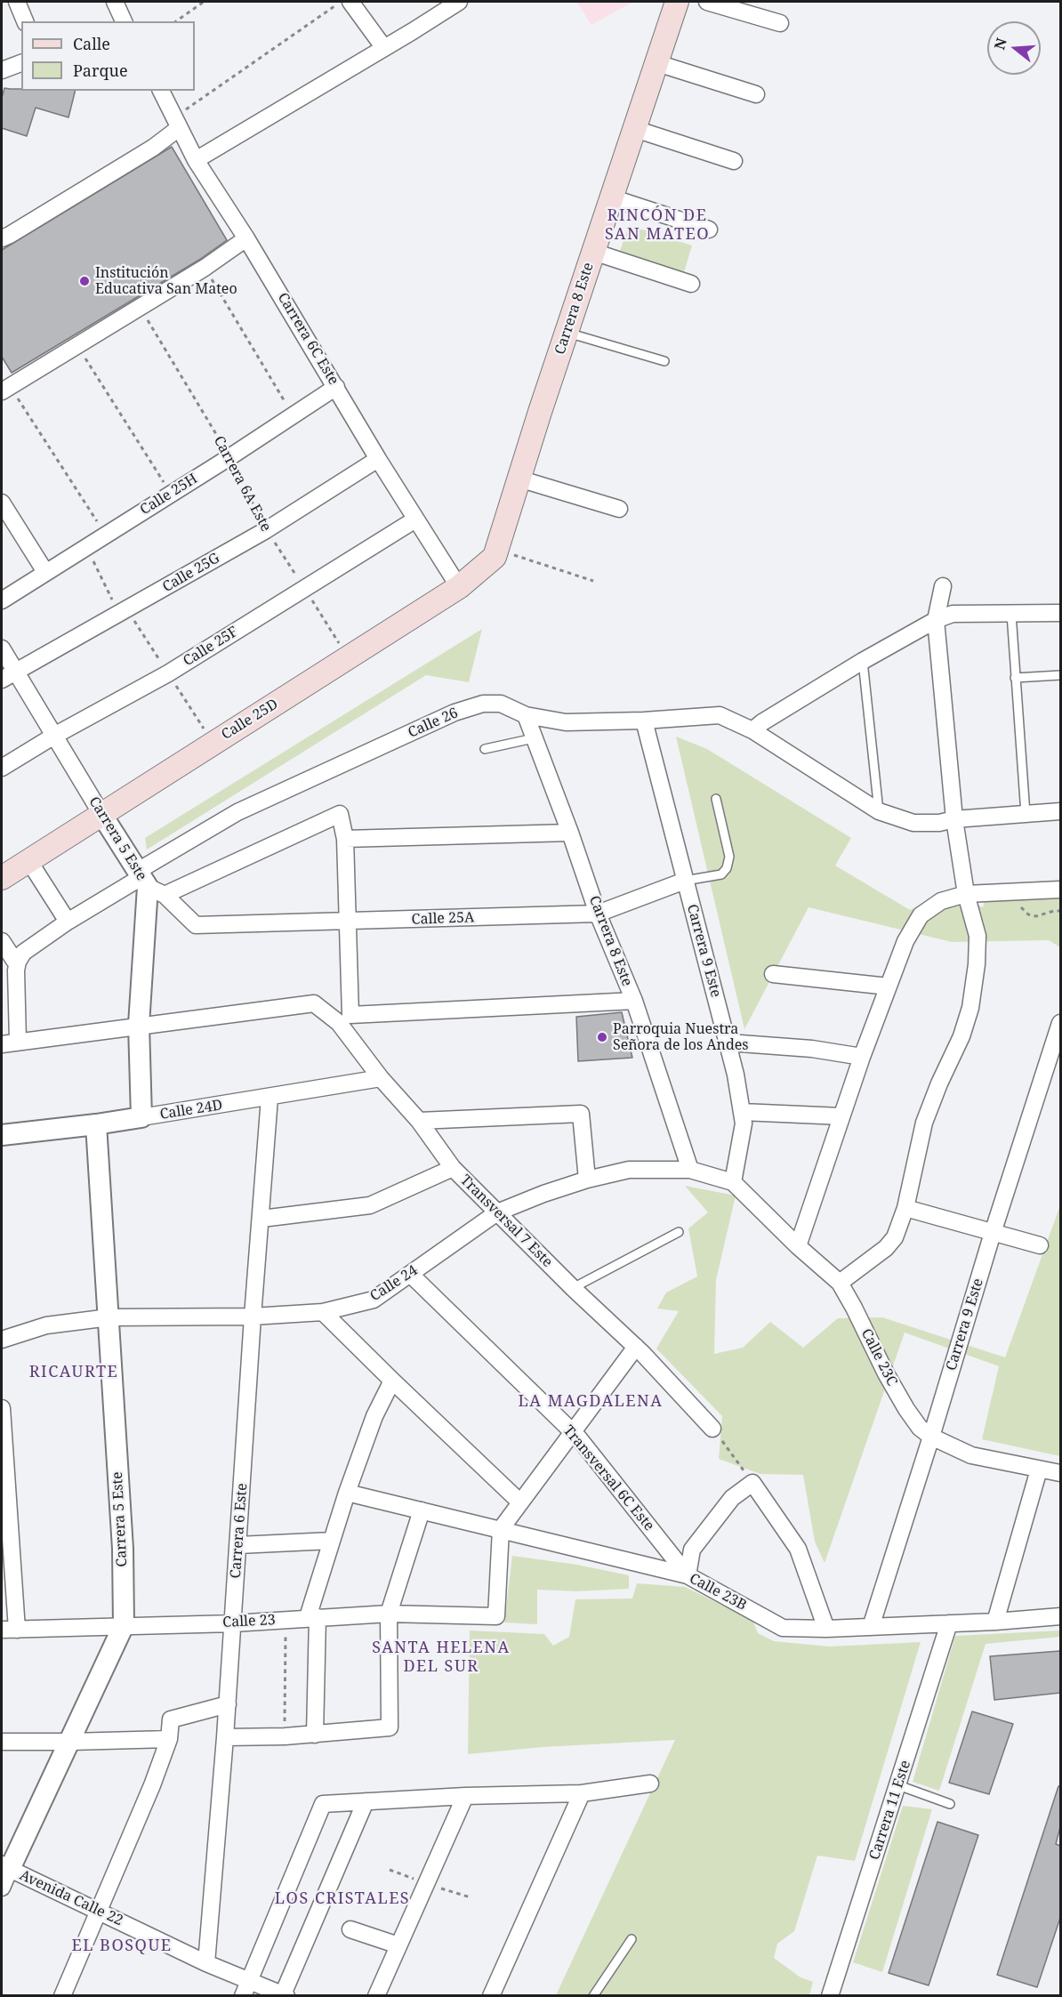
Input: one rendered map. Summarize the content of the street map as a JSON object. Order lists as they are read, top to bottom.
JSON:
{
  "streets": {
    "main road": ["Carrera 8 Este", "Calle 25D"],
    "street": [
      "Carrera 6C Este",
      "Calle 25H",
      "Calle 25G",
      "Calle 25F",
      "Calle 26",
      "Carrera 5 Este",
      "Calle 25A",
      "Carrera 9 Este",
      "Calle 24D",
      "Transversal 7 Este",
      "Calle 24",
      "Calle 23C",
      "Transversal 6C Este",
      "Carrera 6 Este",
      "Calle 23B",
      "Calle 23",
      "Carrera 11 Este",
      "Avenida Calle 22"
    ],
    "path": ["Carrera 6A Este"]
  },
  "crossings": [
    ["Carrera 8 Este", "Calle 25D"],
    ["Carrera 8 Este", "Calle 26"],
    ["Carrera 8 Este", "Calle 25A"],
    ["Carrera 8 Este", "Calle 24"],
    ["Carrera 6C Este", "Calle 25H"],
    ["Carrera 6C Este", "Calle 25G"],
    ["Carrera 6C Este", "Calle 25F"],
    ["Carrera 6C Este", "Calle 25D"],
    ["Carrera 6A Este", "Calle 25H"],
    ["Carrera 6A Este", "Calle 25G"],
    ["Carrera 6A Este", "Calle 25F"],
    ["Carrera 6A Este", "Calle 25D"],
    ["Calle 25G", "Carrera 5 Este"],
    ["Calle 25F", "Carrera 5 Este"],
    ["Calle 25D", "Carrera 5 Este"],
    ["Calle 26", "Carrera 5 Este"],
    ["Calle 26", "Calle 25A"],
    ["Calle 26", "Carrera 9 Este"],
    ["Carrera 5 Este", "Calle 25A"],
    ["Carrera 5 Este", "Calle 24D"],
    ["Carrera 5 Este", "Transversal 7 Este"],
    ["Carrera 5 Este", "Calle 24"],
    ["Carrera 5 Este", "Calle 23"],
    ["Carrera 5 Este", "Avenida Calle 22"],
    ["Calle 25A", "Carrera 9 Este"],
    ["Carrera 9 Este", "Calle 24"],
    ["Carrera 9 Este", "Calle 23C"],
    ["Carrera 9 Este", "Calle 23B"],
    ["Calle 24D", "Transversal 7 Este"],
    ["Calle 24D", "Carrera 6 Este"],
    ["Transversal 7 Este", "Calle 24"],
    ["Calle 24", "Calle 23C"],
    ["Calle 24", "Transversal 6C Este"],
    ["Calle 24", "Carrera 6 Este"],
    ["Transversal 6C Este", "Calle 23B"],
    ["Carrera 6 Este", "Calle 23"],
    ["Carrera 6 Este", "Avenida Calle 22"],
    ["Calle 23B", "Calle 23"],
    ["Calle 23B", "Carrera 11 Este"]
  ],
  "districts": [
    "RINCÓN DE SAN MATEO",
    "RICAURTE",
    "LA MAGDALENA",
    "SANTA HELENA DEL SUR",
    "LOS CRISTALES",
    "EL BOSQUE"
  ],
  "places": ["Institución Educativa San Mateo", "Parroquia Nuestra Señora de los Andes"],
  "legend": ["Calle", "Parque"],
  "north": "left"
}
